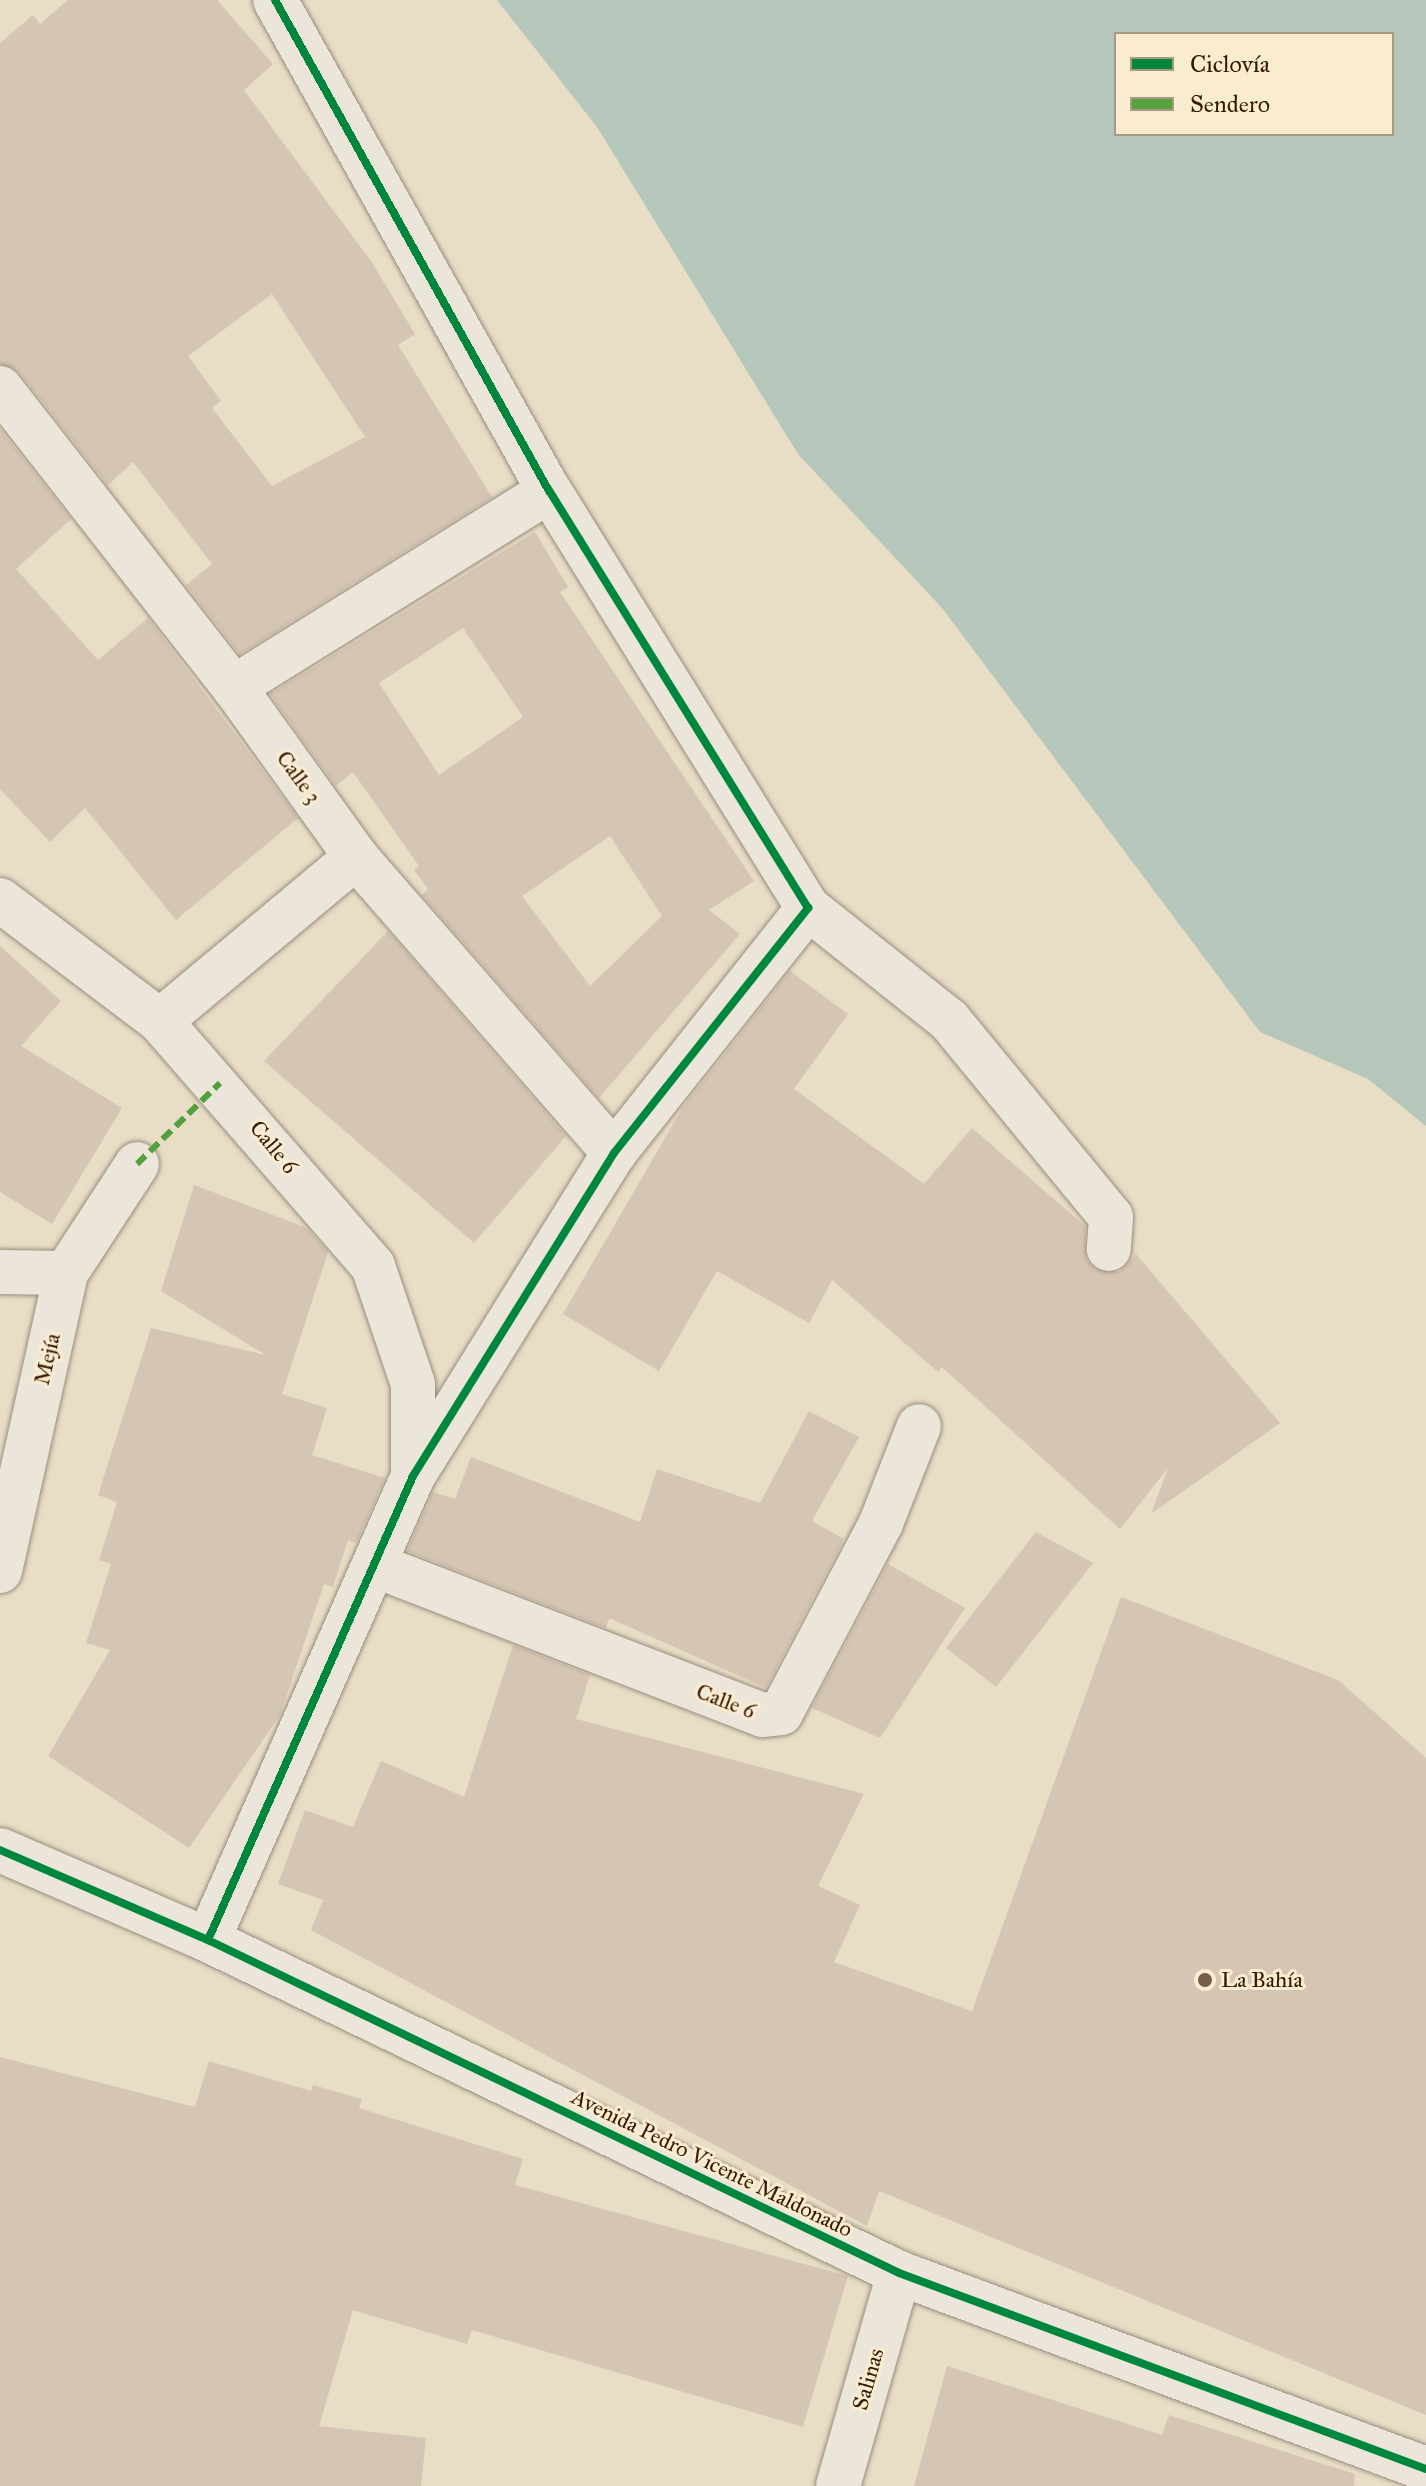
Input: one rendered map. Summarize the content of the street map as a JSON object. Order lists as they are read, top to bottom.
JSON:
{
  "streets": {
    "street": [
      "Calle 3",
      "Calle 6",
      "Mejía",
      "Avenida Pedro Vicente Maldonado",
      "Salinas"
    ]
  },
  "crossings": [
    ["Avenida Pedro Vicente Maldonado", "Salinas"]
  ],
  "places": ["La Bahía"],
  "legend": ["Ciclovía", "Sendero"]
}
